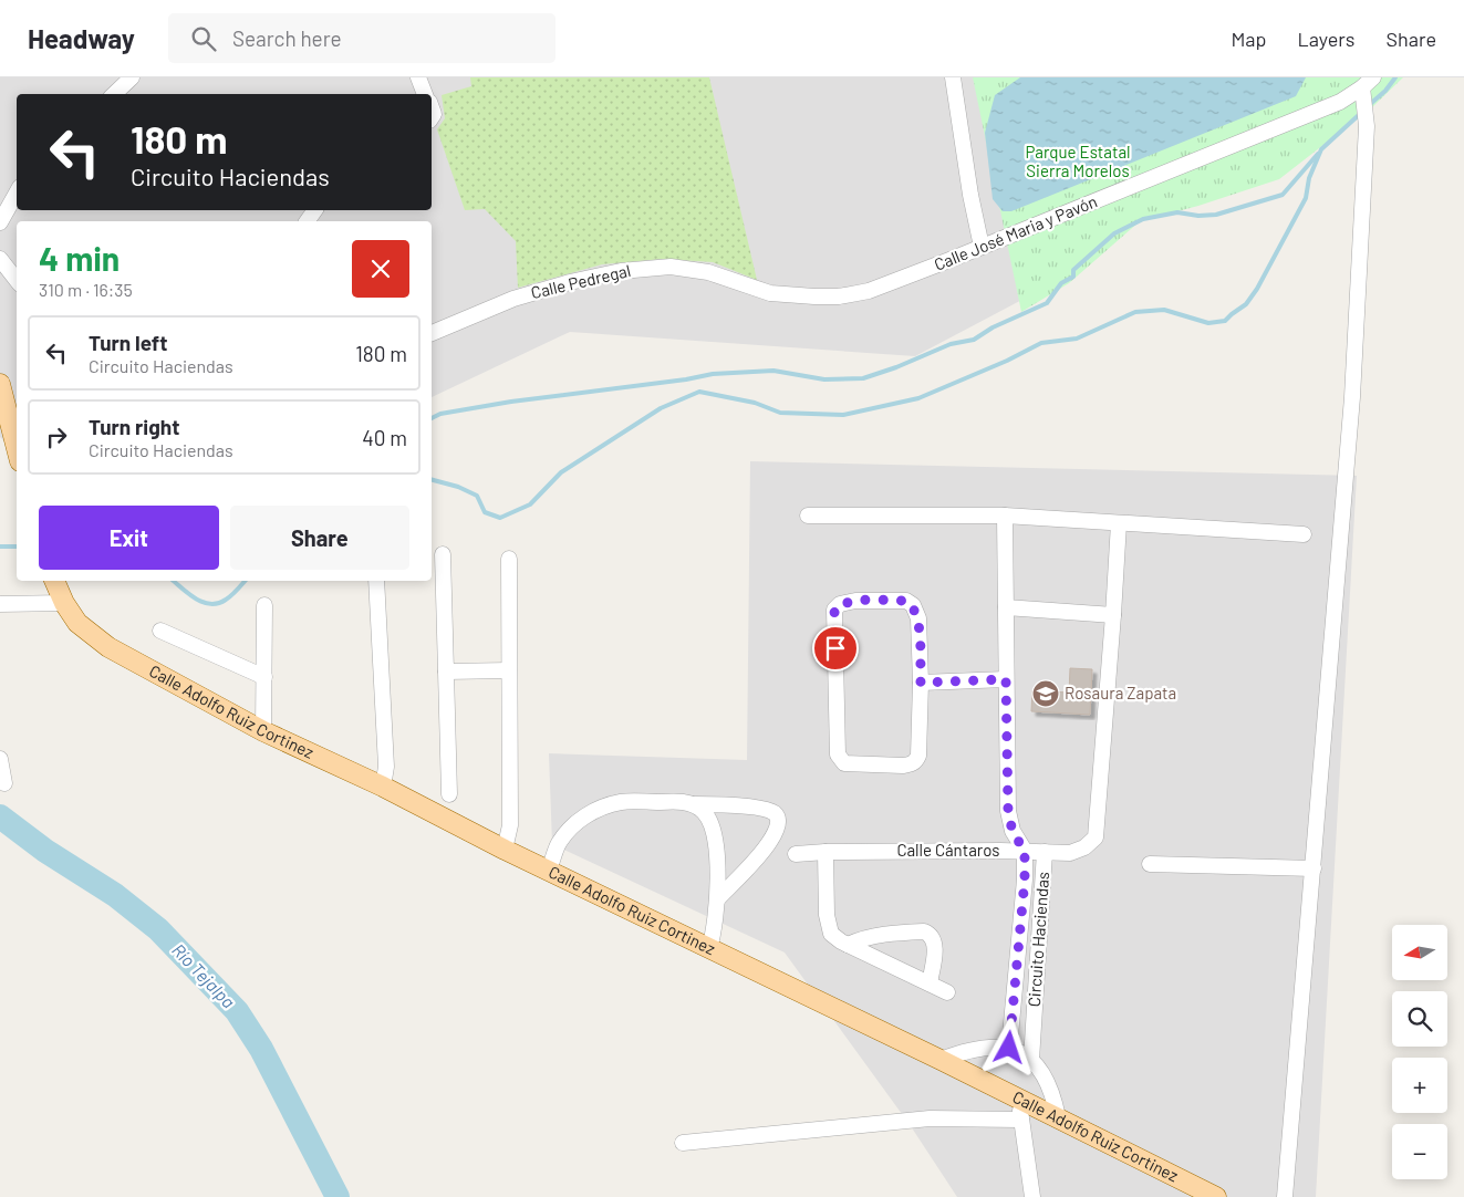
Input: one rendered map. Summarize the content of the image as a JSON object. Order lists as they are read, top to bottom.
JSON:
{
  "streets": {
    "main road": ["Calle Adolfo Ruiz Cortinez"],
    "street": [
      "Calle José Maria y Pavón",
      "Calle Pedregal",
      "Calle Cántaros",
      "Circuito Haciendas"
    ]
  },
  "crossings": [
    ["Calle José Maria y Pavón", "Calle Pedregal"],
    ["Calle Cántaros", "Circuito Haciendas"]
  ],
  "water": ["Río Tejalpa"],
  "parks": ["Parque Estatal Sierra Morelos"],
  "places": {
    "school or university": ["Rosaura Zapata"]
  },
  "north": "left",
  "page": {
    "header": "Headway",
    "search": "Search here",
    "nav": ["Map", "Layers", "Share"],
    "turn": ["180 m", "Circuito Haciendas"],
    "heading": ["4 min", "310 m · 16:35"],
    "list": [
      {
        "name": "Turn left",
        "note": "Circuito Haciendas",
        "value": "180 m"
      },
      {
        "name": "Turn right",
        "note": "Circuito Haciendas",
        "value": "40 m"
      }
    ],
    "buttons": ["Exit", "Share"],
    "map_buttons": ["+", "−"]
  }
}
